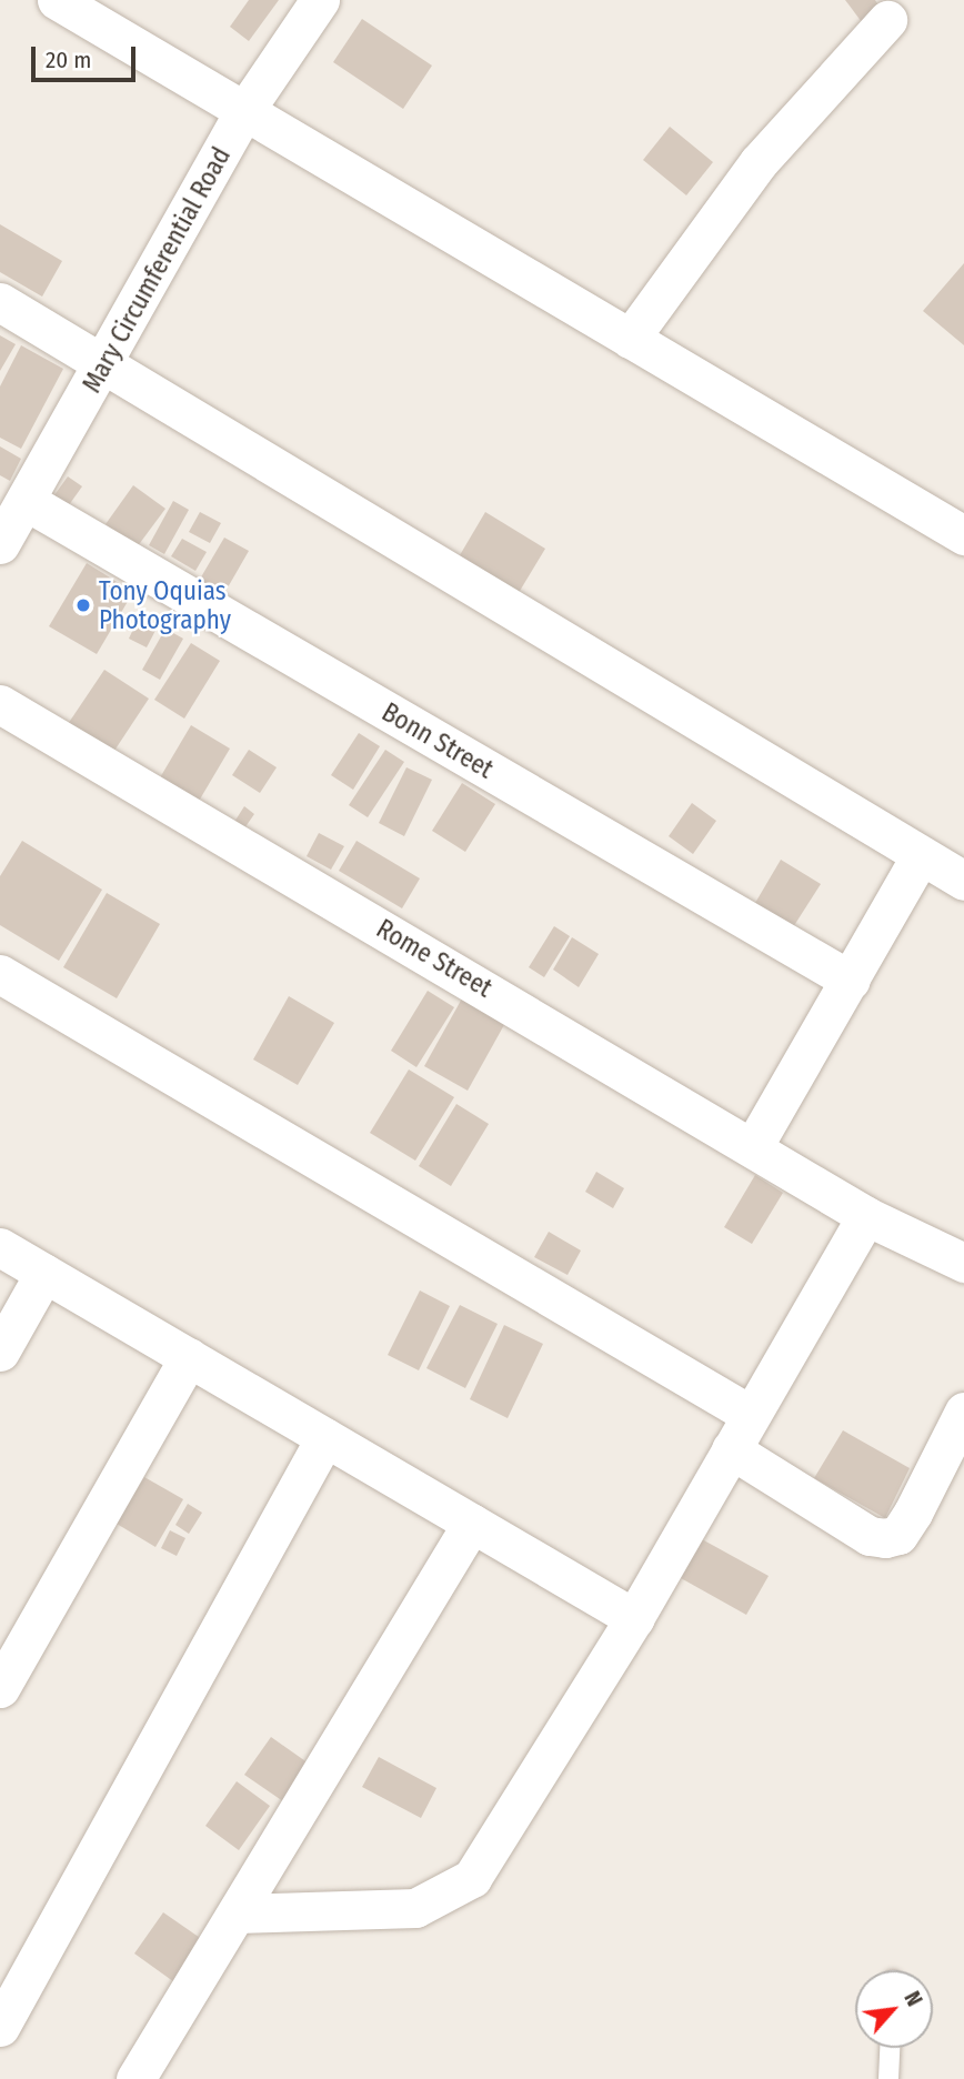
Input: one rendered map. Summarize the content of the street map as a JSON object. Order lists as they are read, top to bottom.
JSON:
{
  "streets": {
    "street": ["Mary Circumferential Road", "Bonn Street", "Rome Street"]
  },
  "crossings": [
    ["Mary Circumferential Road", "Bonn Street"]
  ],
  "places": ["Tony Oquias Photography"],
  "scale_bar": "20 m",
  "north": "top right"
}
